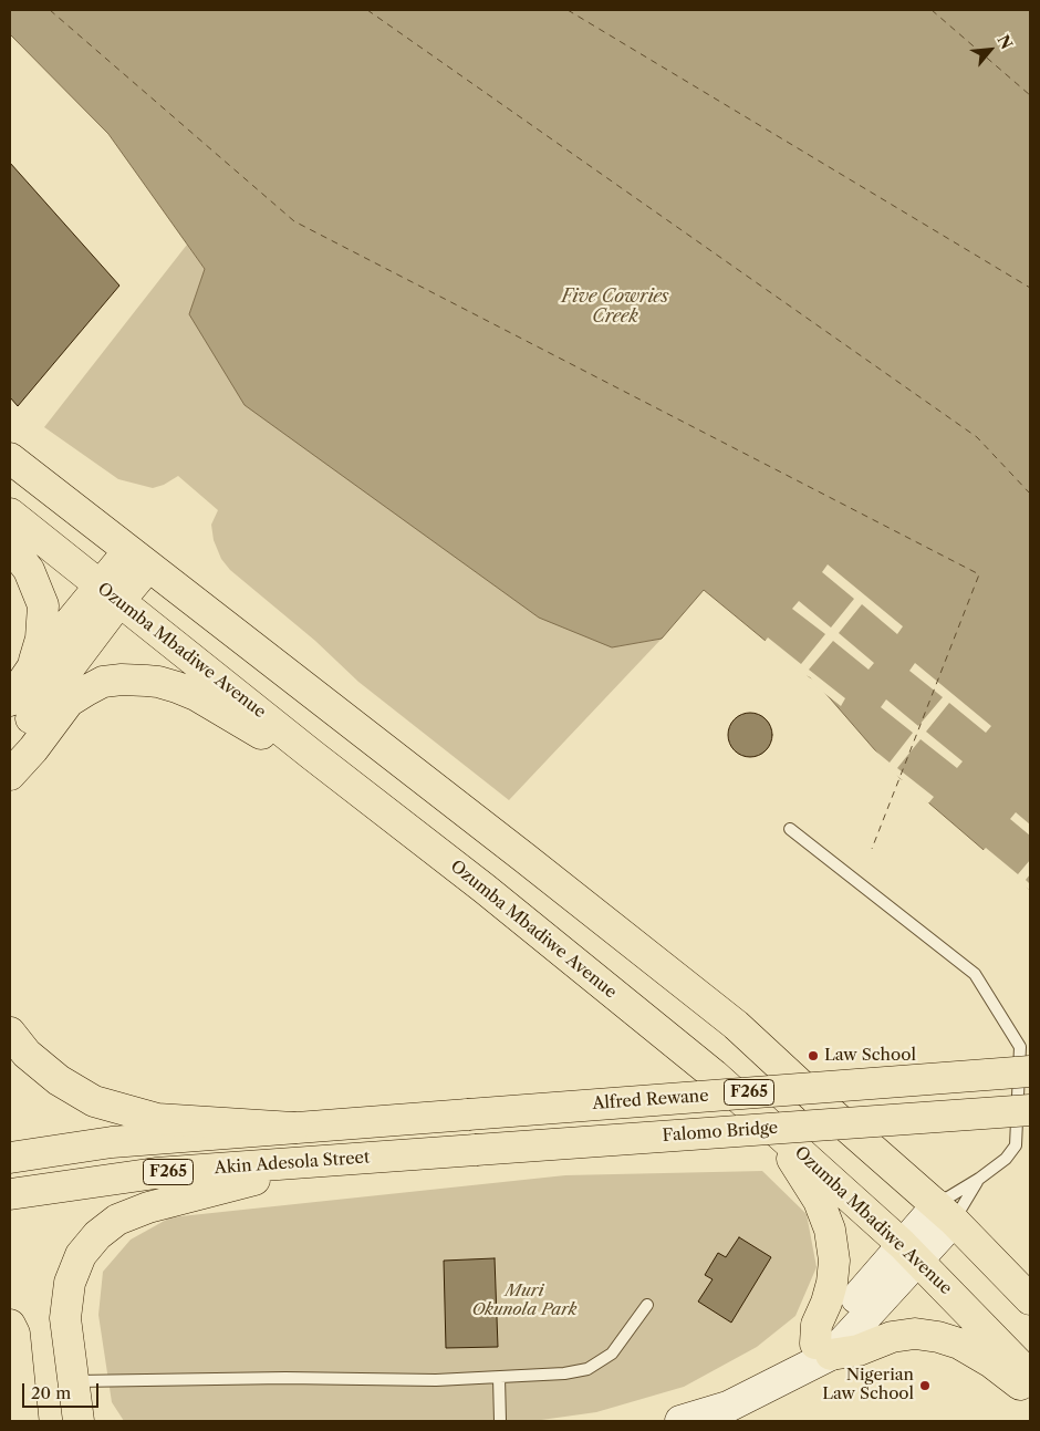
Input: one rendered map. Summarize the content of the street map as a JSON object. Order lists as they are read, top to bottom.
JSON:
{
  "streets": {
    "main road": [
      "Ozumba Mbadiwe Avenue",
      "F265",
      "Alfred Rewane",
      "Falomo Bridge",
      "Akin Adesola Street"
    ]
  },
  "crossings": [
    ["Alfred Rewane", "Akin Adesola Street"],
    ["Falomo Bridge", "Akin Adesola Street"]
  ],
  "water": ["Five Cowries Creek"],
  "parks": ["Muri Okunola Park"],
  "places": ["Law School", "Nigerian Law School"],
  "scale_bar": "20 m",
  "north": "top right"
}
